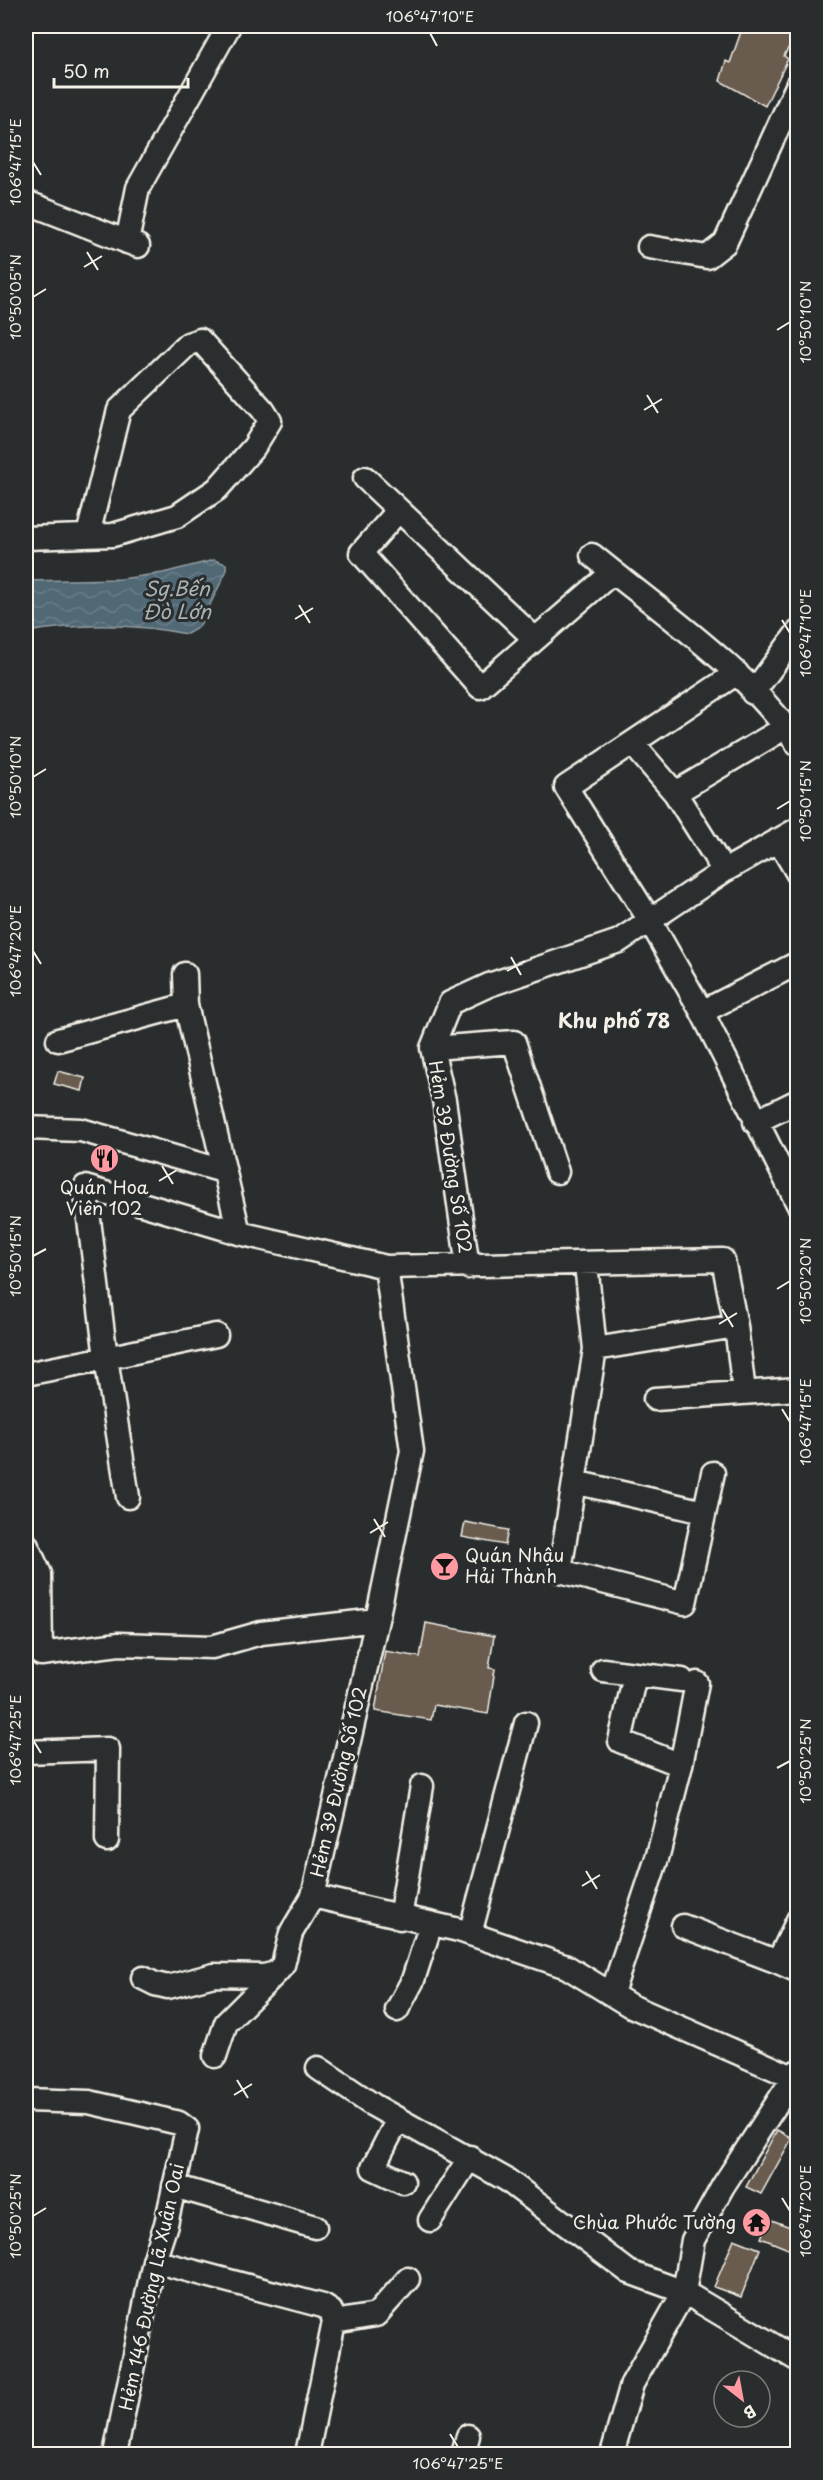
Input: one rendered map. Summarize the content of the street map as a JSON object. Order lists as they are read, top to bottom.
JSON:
{
  "streets": {
    "street": ["Hẻm 39 Đường Số 102", "Hẻm 146 Đường Lã Xuân Oai"]
  },
  "districts": ["Khu phố 78"],
  "water": ["Sg.Bến Đò Lớn"],
  "places": {
    "restaurant": ["Quán Hoa Viên 102"],
    "bar": ["Quán Nhậu Hải Thành"],
    "temple": ["Chùa Phước Tường"]
  },
  "scale_bar": "50 m",
  "north": "bottom right",
  "coordinates": [
    "106°47'10\"E",
    "106°47'15\"E",
    "10°50'05\"N",
    "10°50'10\"N",
    "10°50'15\"N",
    "106°47'20\"E",
    "10°50'20\"N",
    "106°47'25\"E",
    "10°50'25\"N"
  ]
}
